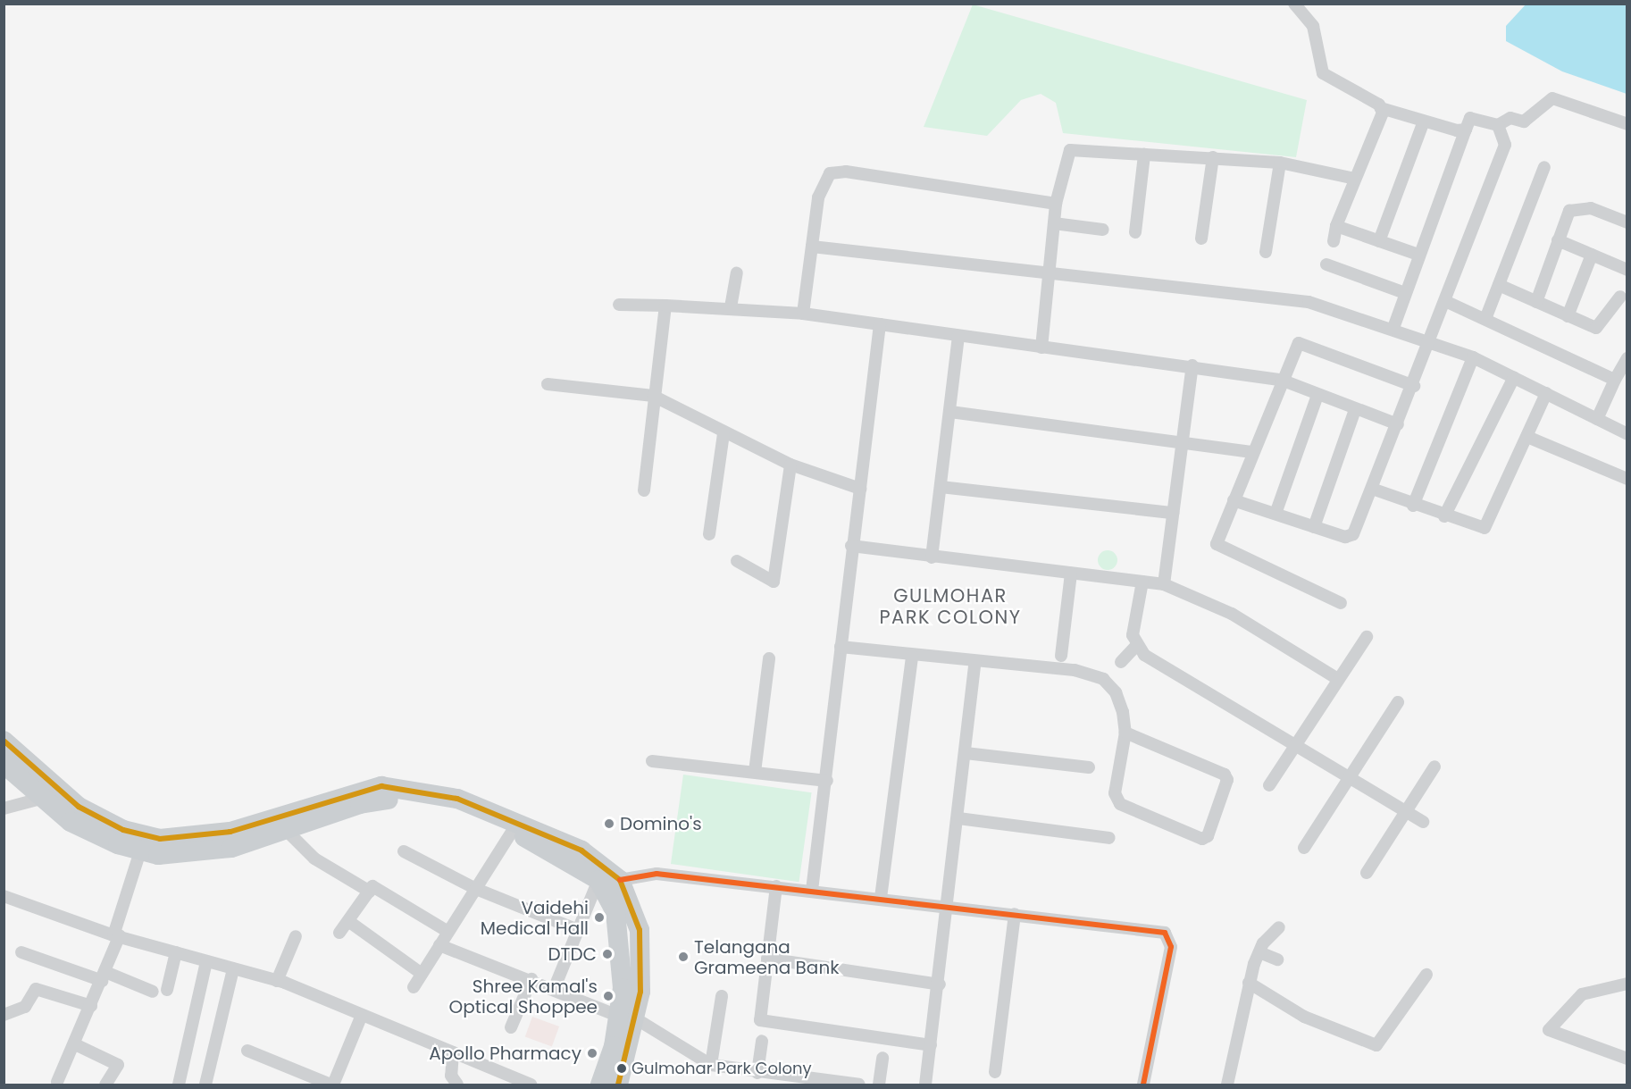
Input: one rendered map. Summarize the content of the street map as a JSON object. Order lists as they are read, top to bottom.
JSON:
{
  "districts": ["GULMOHAR PARK COLONY"],
  "places": [
    "Domino's",
    "Vaidehi Medical Hall",
    "DTDC",
    "Telangana Grameena Bank",
    "Shree Kamal's Optical Shoppee",
    "Apollo Pharmacy",
    "Gulmohar Park Colony"
  ]
}
